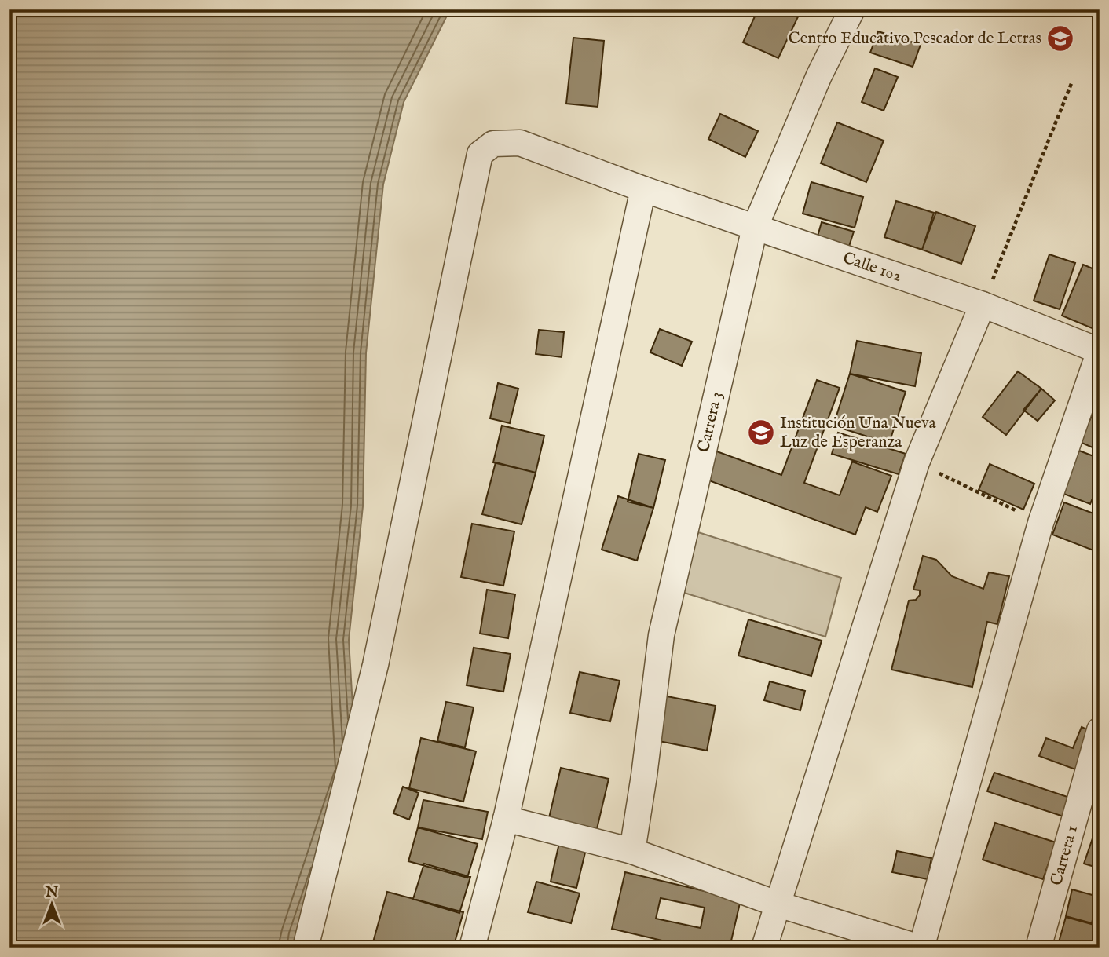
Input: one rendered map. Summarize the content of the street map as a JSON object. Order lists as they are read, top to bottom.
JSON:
{
  "streets": {
    "street": ["Calle 102", "Carrera 3", "Carrera 1"]
  },
  "crossings": [
    ["Calle 102", "Carrera 3"]
  ],
  "places": {
    "school or university": ["Centro Educativo Pescador de Letras", "Institución Una Nueva Luz de Esperanza"]
  },
  "north": "top"
}
